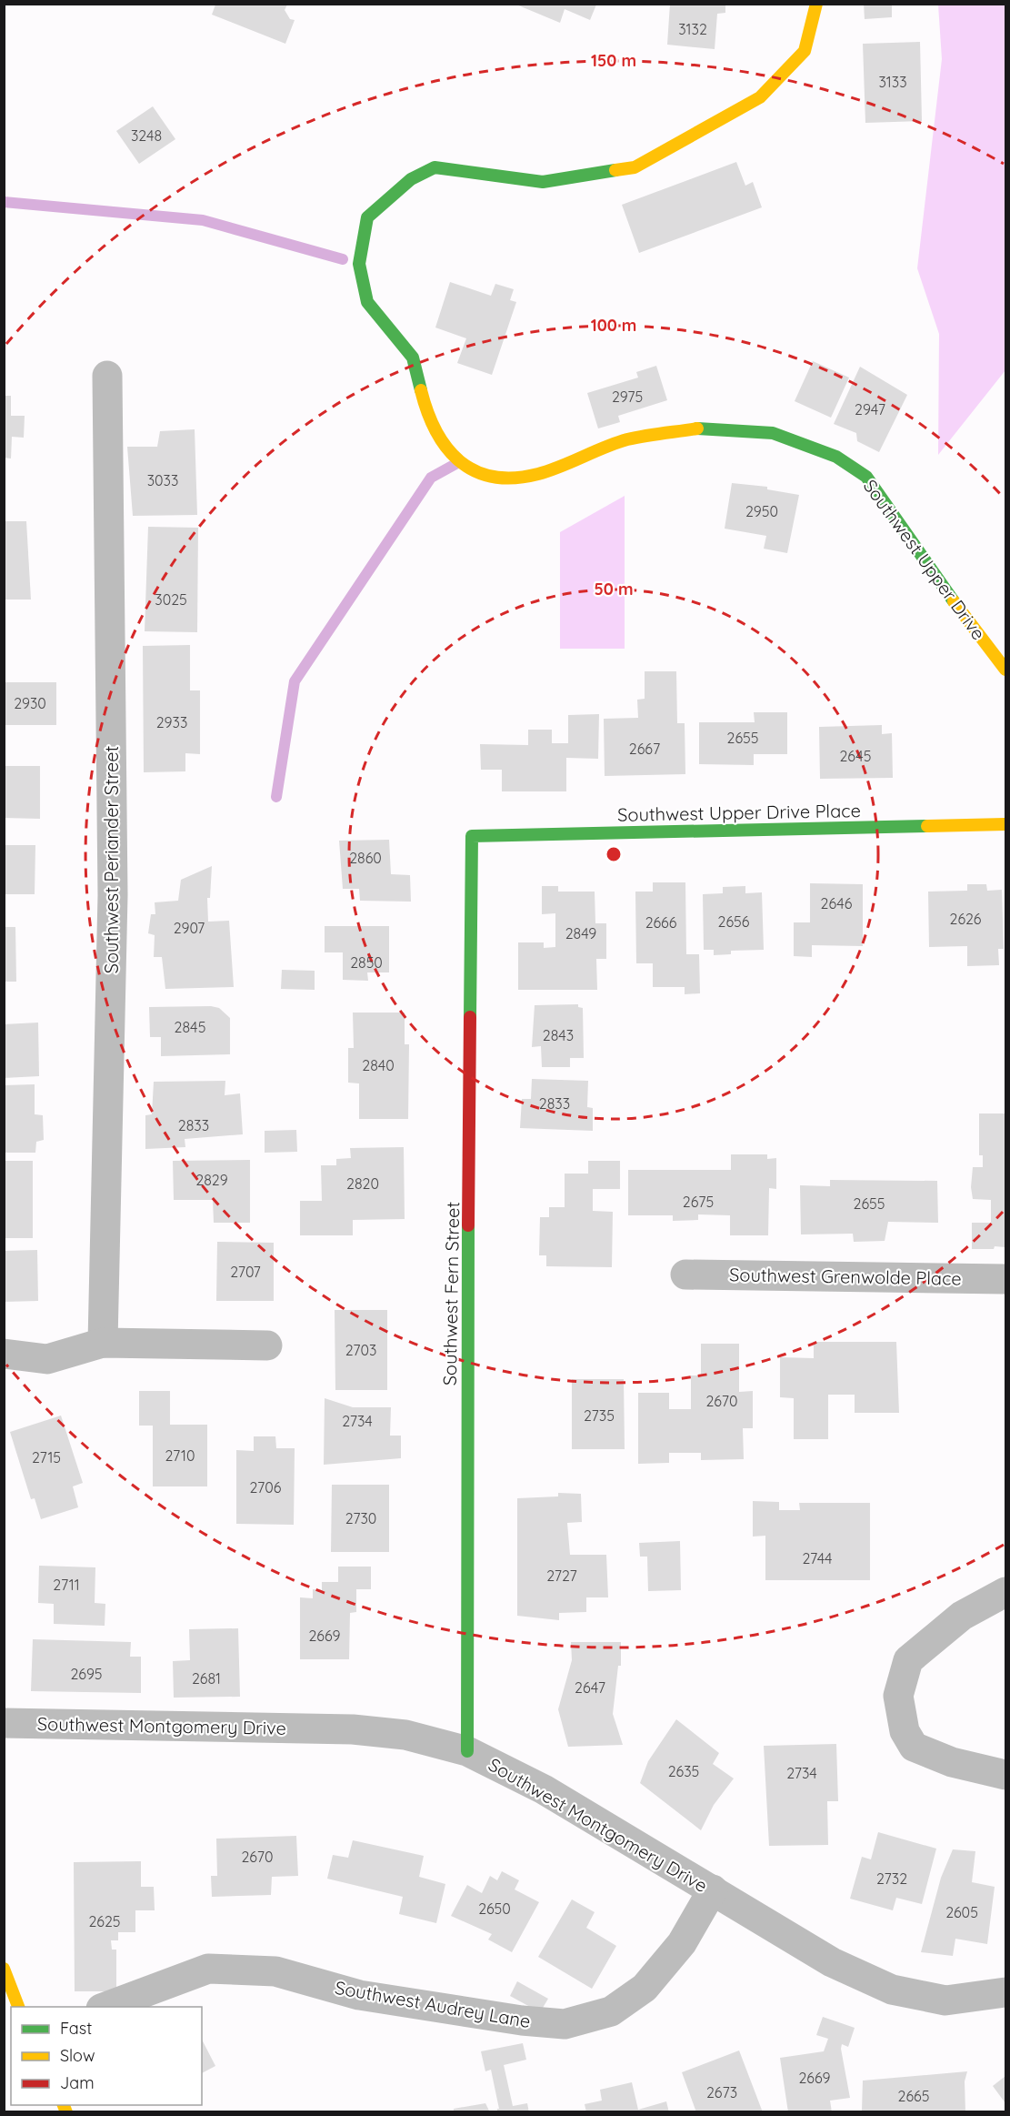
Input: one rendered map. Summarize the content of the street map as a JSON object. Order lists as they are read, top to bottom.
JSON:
{
  "streets": {
    "street": [
      "Southwest Upper Drive",
      "Southwest Upper Drive Place",
      "Southwest Periander Street",
      "Southwest Grenwolde Place",
      "Southwest Fern Street",
      "Southwest Montgomery Drive",
      "Southwest Audrey Lane"
    ]
  },
  "crossings": [
    ["Southwest Upper Drive Place", "Southwest Fern Street"],
    ["Southwest Fern Street", "Southwest Montgomery Drive"],
    ["Southwest Montgomery Drive", "Southwest Audrey Lane"]
  ],
  "house_numbers": [
    "3132",
    "3133",
    "3248",
    "2975",
    "2947",
    "3033",
    "2950",
    "3025",
    "2930",
    "2933",
    "2655",
    "2667",
    "2645",
    "2860",
    "2646",
    "2626",
    "2656",
    "2666",
    "2907",
    "2849",
    "2850",
    "2845",
    "2843",
    "2840",
    "2833",
    "2833",
    "2829",
    "2820",
    "2675",
    "2655",
    "2707",
    "2703",
    "2670",
    "2735",
    "2734",
    "2710",
    "2715",
    "2706",
    "2730",
    "2744",
    "2727",
    "2711",
    "2669",
    "2695",
    "2681",
    "2647",
    "2635",
    "2734",
    "2670",
    "2732",
    "2650",
    "2605",
    "2625",
    "2669",
    "2673",
    "2665"
  ],
  "legend": ["Fast", "Slow", "Jam"],
  "rings": ["150 m", "100 m", "50 m"]
}
